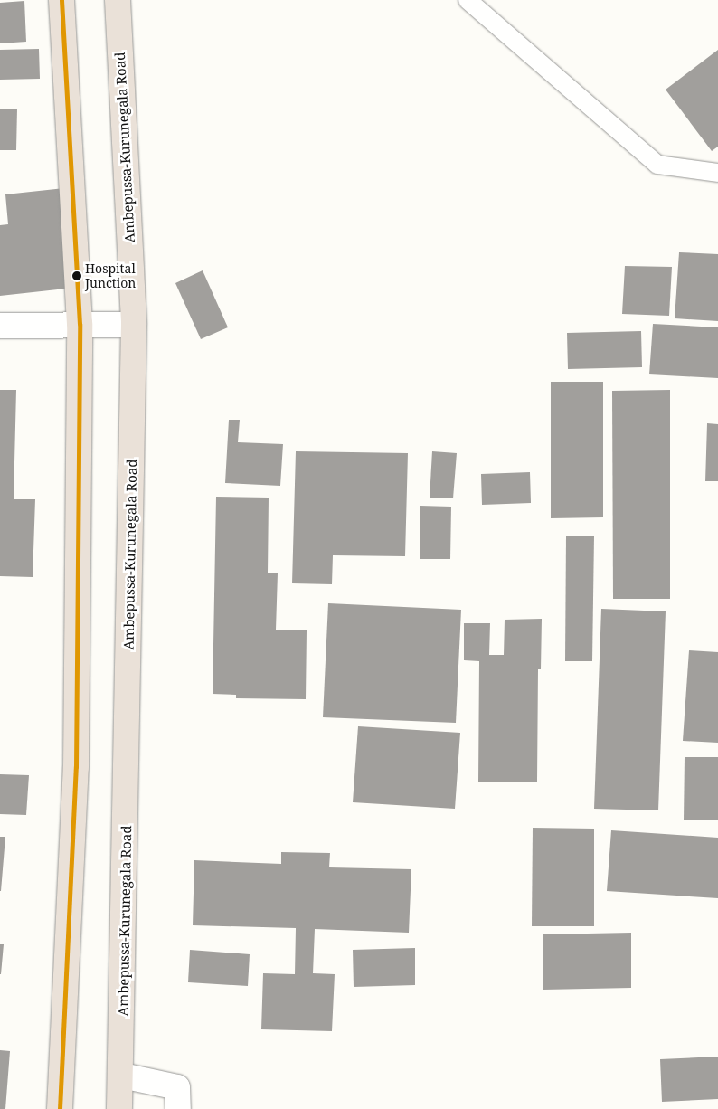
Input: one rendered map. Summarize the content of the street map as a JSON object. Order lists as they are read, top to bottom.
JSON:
{
  "streets": {
    "highway": ["Ambepussa-Kurunegala Road"]
  },
  "places": ["Hospital Junction"]
}
